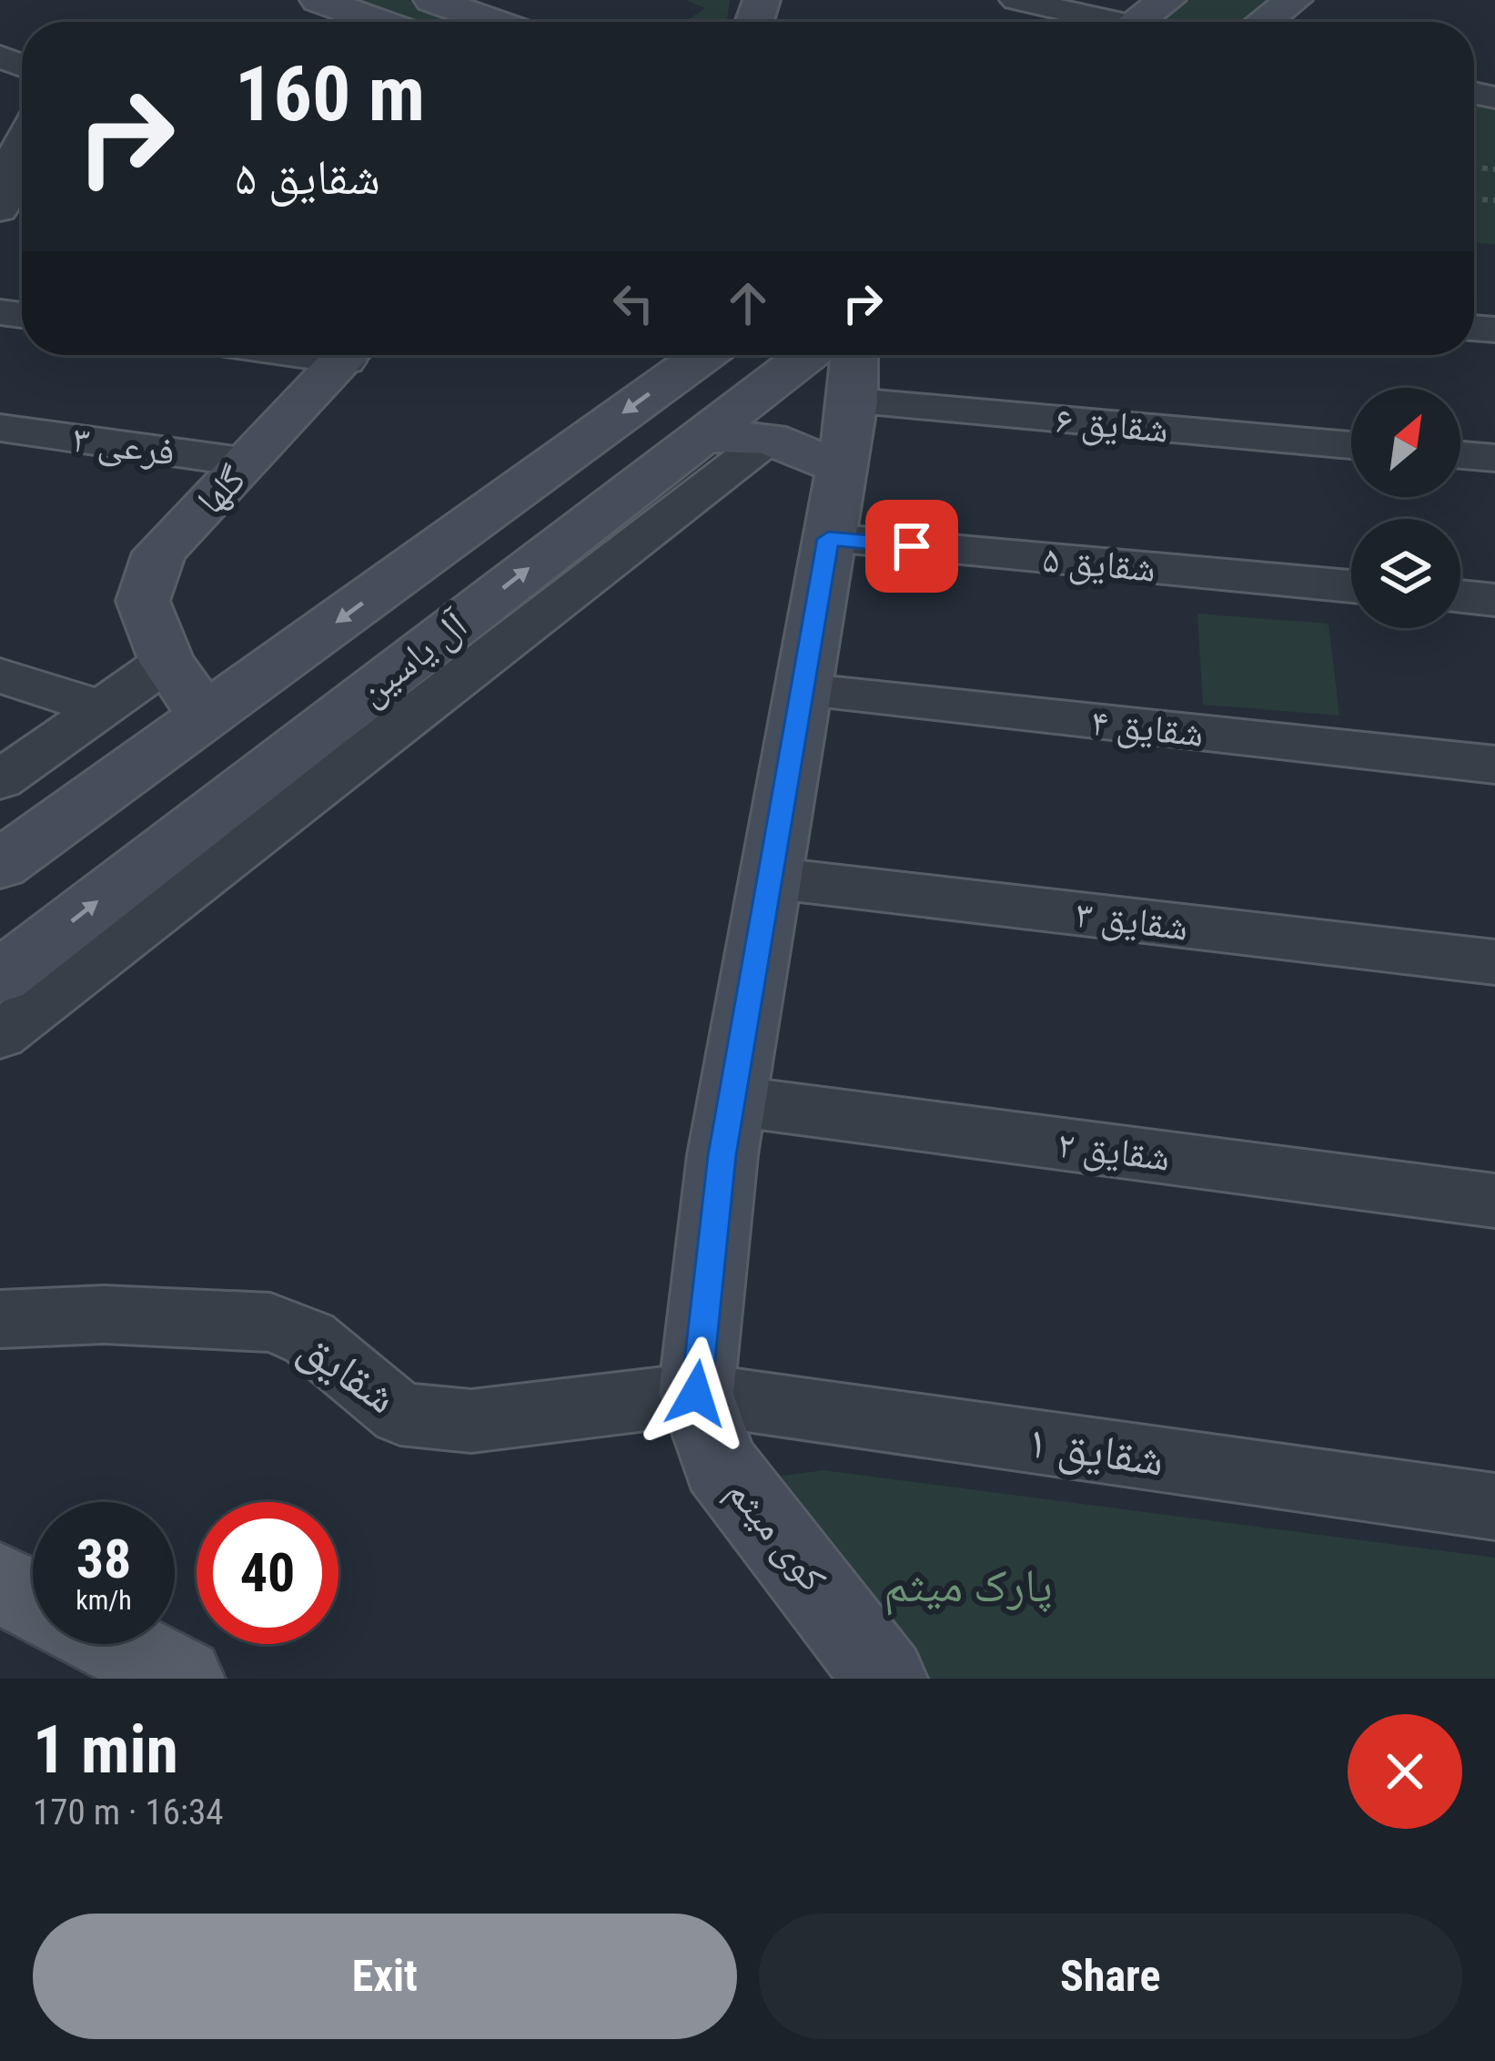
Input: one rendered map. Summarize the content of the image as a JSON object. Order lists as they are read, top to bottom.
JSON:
{
  "streets": {
    "main road": ["گلها", "آل یاسین", "کوی میثم"],
    "street": [
      "شقایق ۶",
      "فرعی ۳",
      "شقایق ۵",
      "شقایق ۴",
      "شقایق ۳",
      "شقایق ۲",
      "شقایق",
      "شقایق ۱"
    ]
  },
  "crossings": [
    ["شقایق ۶", "کوی میثم"],
    ["فرعی ۳", "گلها"],
    ["گلها", "آل یاسین"],
    ["شقایق ۵", "کوی میثم"],
    ["شقایق ۴", "کوی میثم"],
    ["شقایق ۳", "کوی میثم"],
    ["شقایق ۲", "کوی میثم"],
    ["شقایق", "شقایق ۱"],
    ["شقایق", "کوی میثم"],
    ["شقایق ۱", "کوی میثم"]
  ],
  "parks": ["پارک میثم"],
  "north": "top right",
  "page": {
    "turn": ["160 m", "شقایق ۵"],
    "speed": "38 km/h",
    "limit": "40",
    "heading": ["1 min", "170 m · 16:34"],
    "buttons": ["Exit", "Share"]
  }
}
